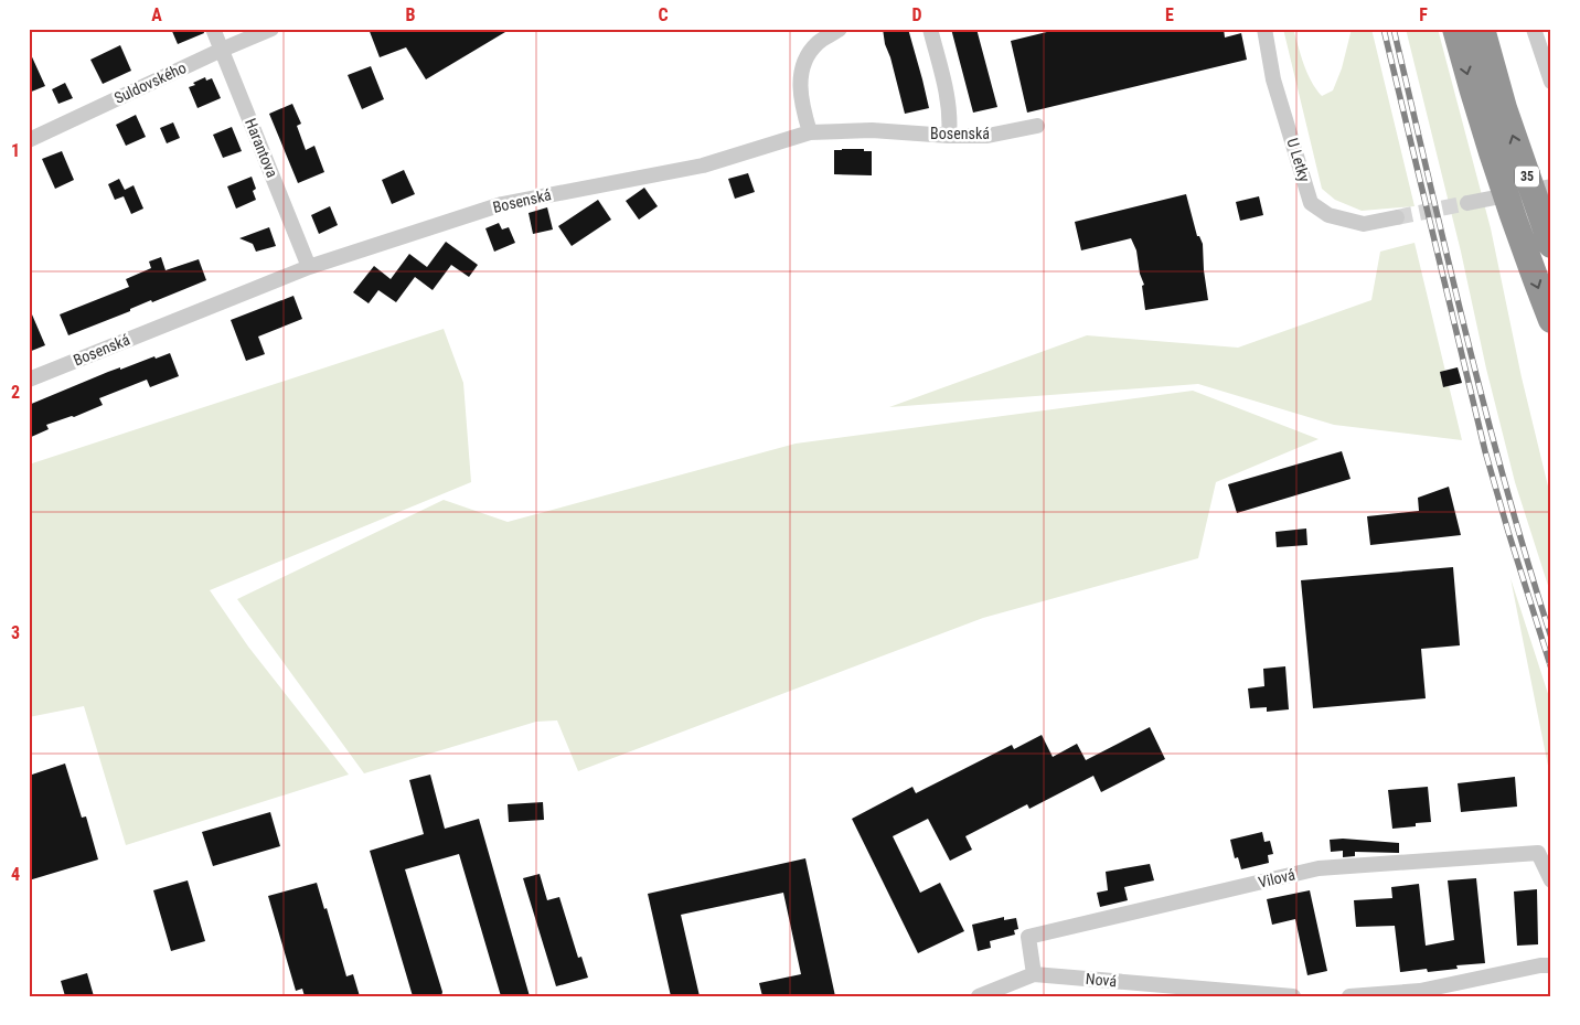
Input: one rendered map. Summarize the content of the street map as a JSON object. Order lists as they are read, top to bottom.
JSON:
{
  "streets": {
    "highway": ["35"],
    "street": [
      "Suldovského",
      "Bosenská",
      "Harantova",
      "U Letky",
      "Vilová",
      "Nová"
    ]
  },
  "crossings": [
    ["Suldovského", "Harantova"],
    ["Bosenská", "Harantova"],
    ["Vilová", "Nová"]
  ],
  "grid": {
    "columns": [
      "A",
      "B",
      "C",
      "D",
      "E",
      "F"
    ],
    "rows": [
      "1",
      "2",
      "3",
      "4"
    ]
  }
}
